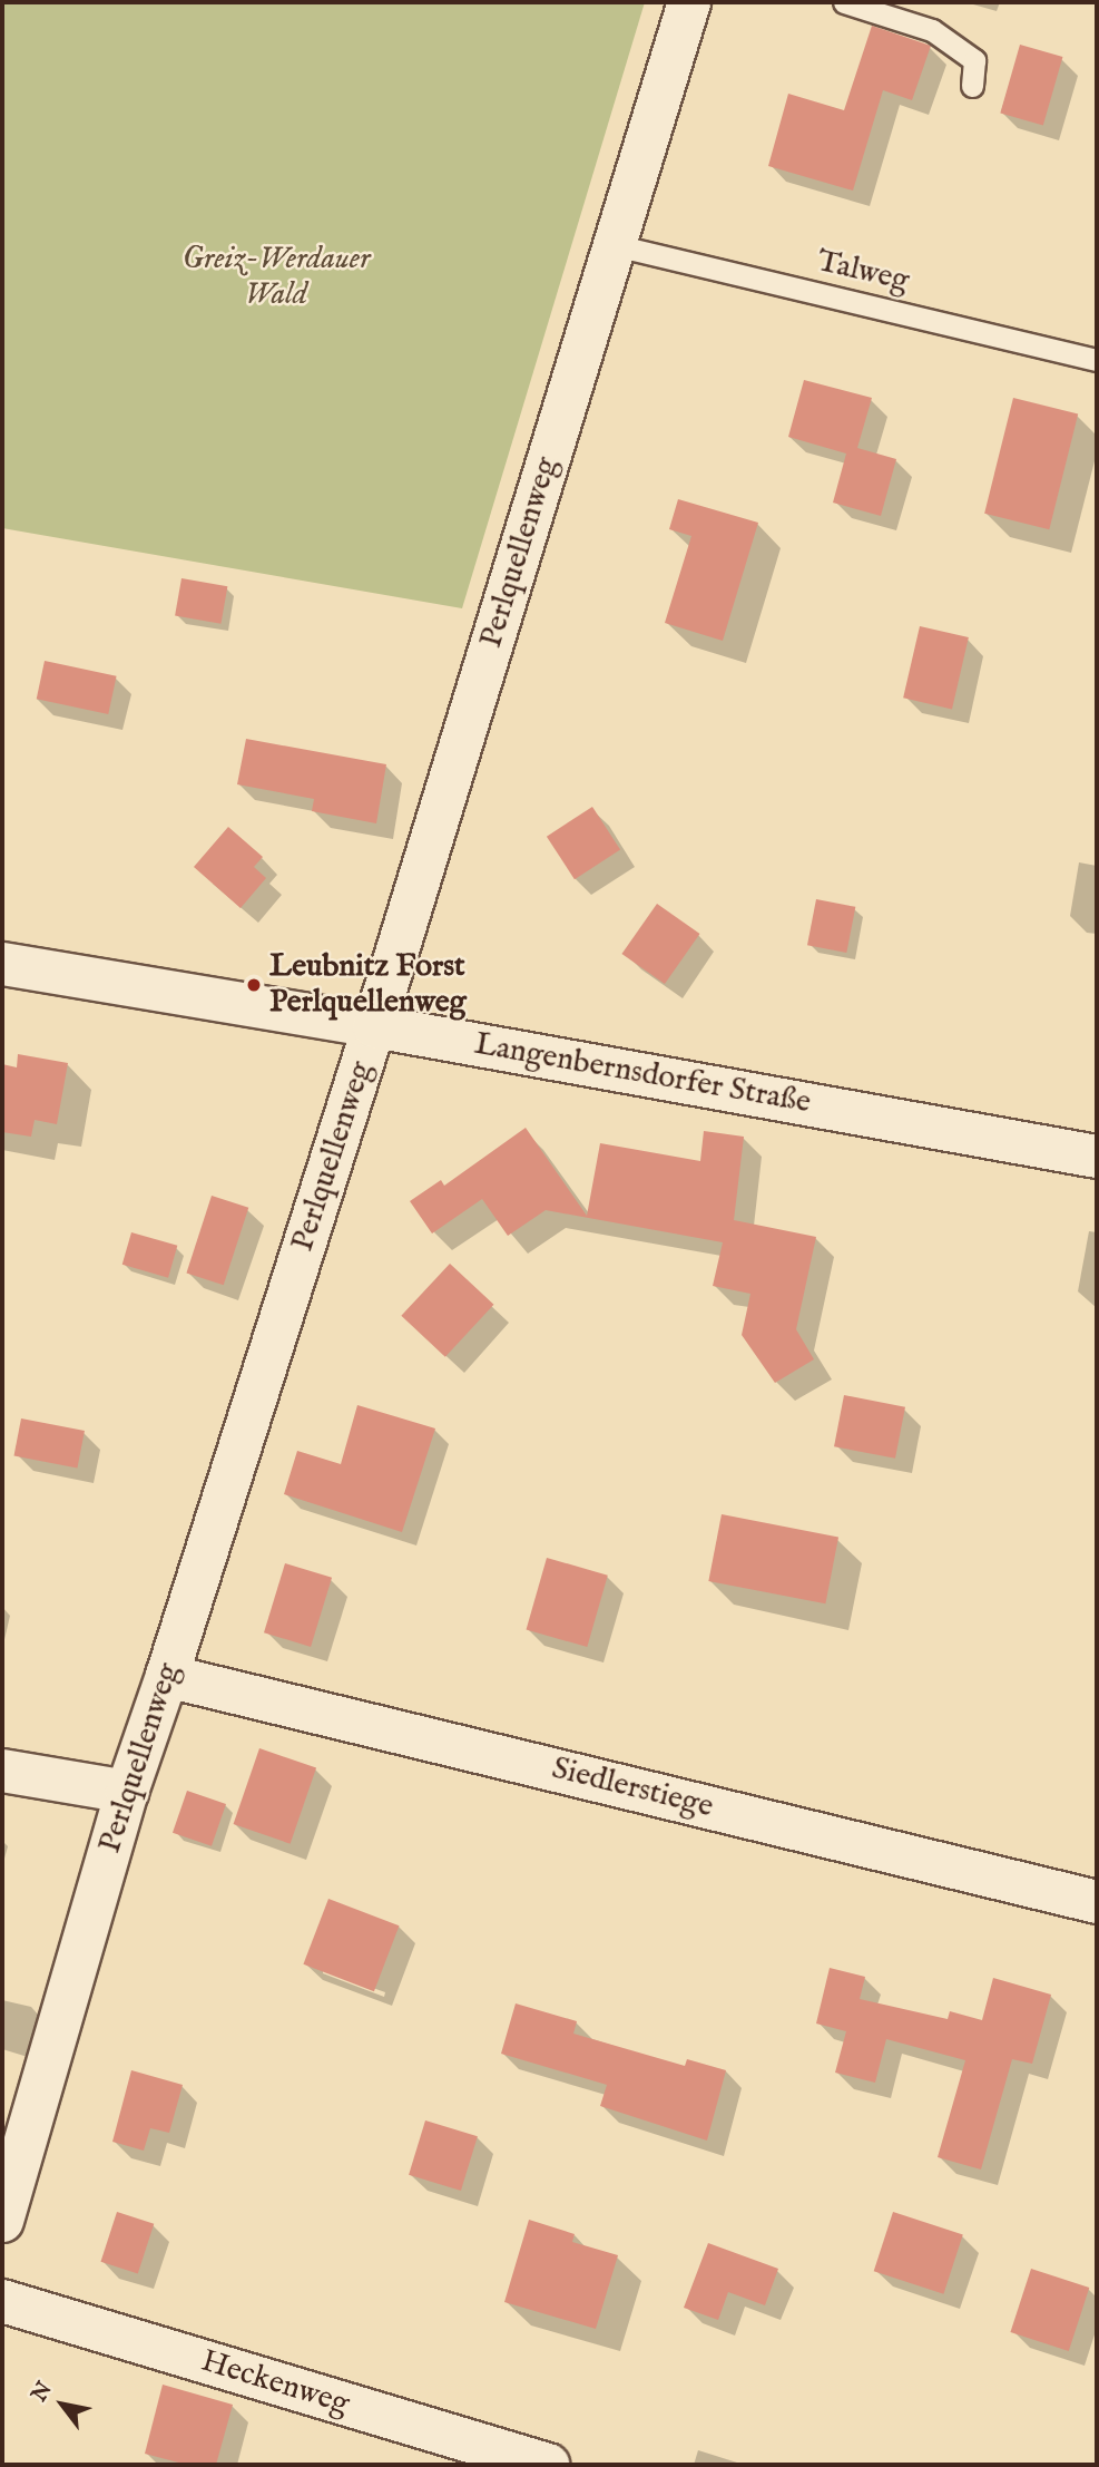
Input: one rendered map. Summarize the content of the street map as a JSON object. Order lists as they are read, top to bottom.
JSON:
{
  "streets": {
    "street": [
      "Perlquellenweg",
      "Langenbernsdorfer Straße",
      "Siedlerstiege",
      "Heckenweg"
    ],
    "lane": ["Talweg"]
  },
  "crossings": [
    ["Talweg", "Perlquellenweg"],
    ["Perlquellenweg", "Langenbernsdorfer Straße"],
    ["Perlquellenweg", "Siedlerstiege"]
  ],
  "parks": ["Greiz-Werdauer Wald"],
  "places": ["Leubnitz Forst Perlquellenweg"],
  "north": "top left"
}
